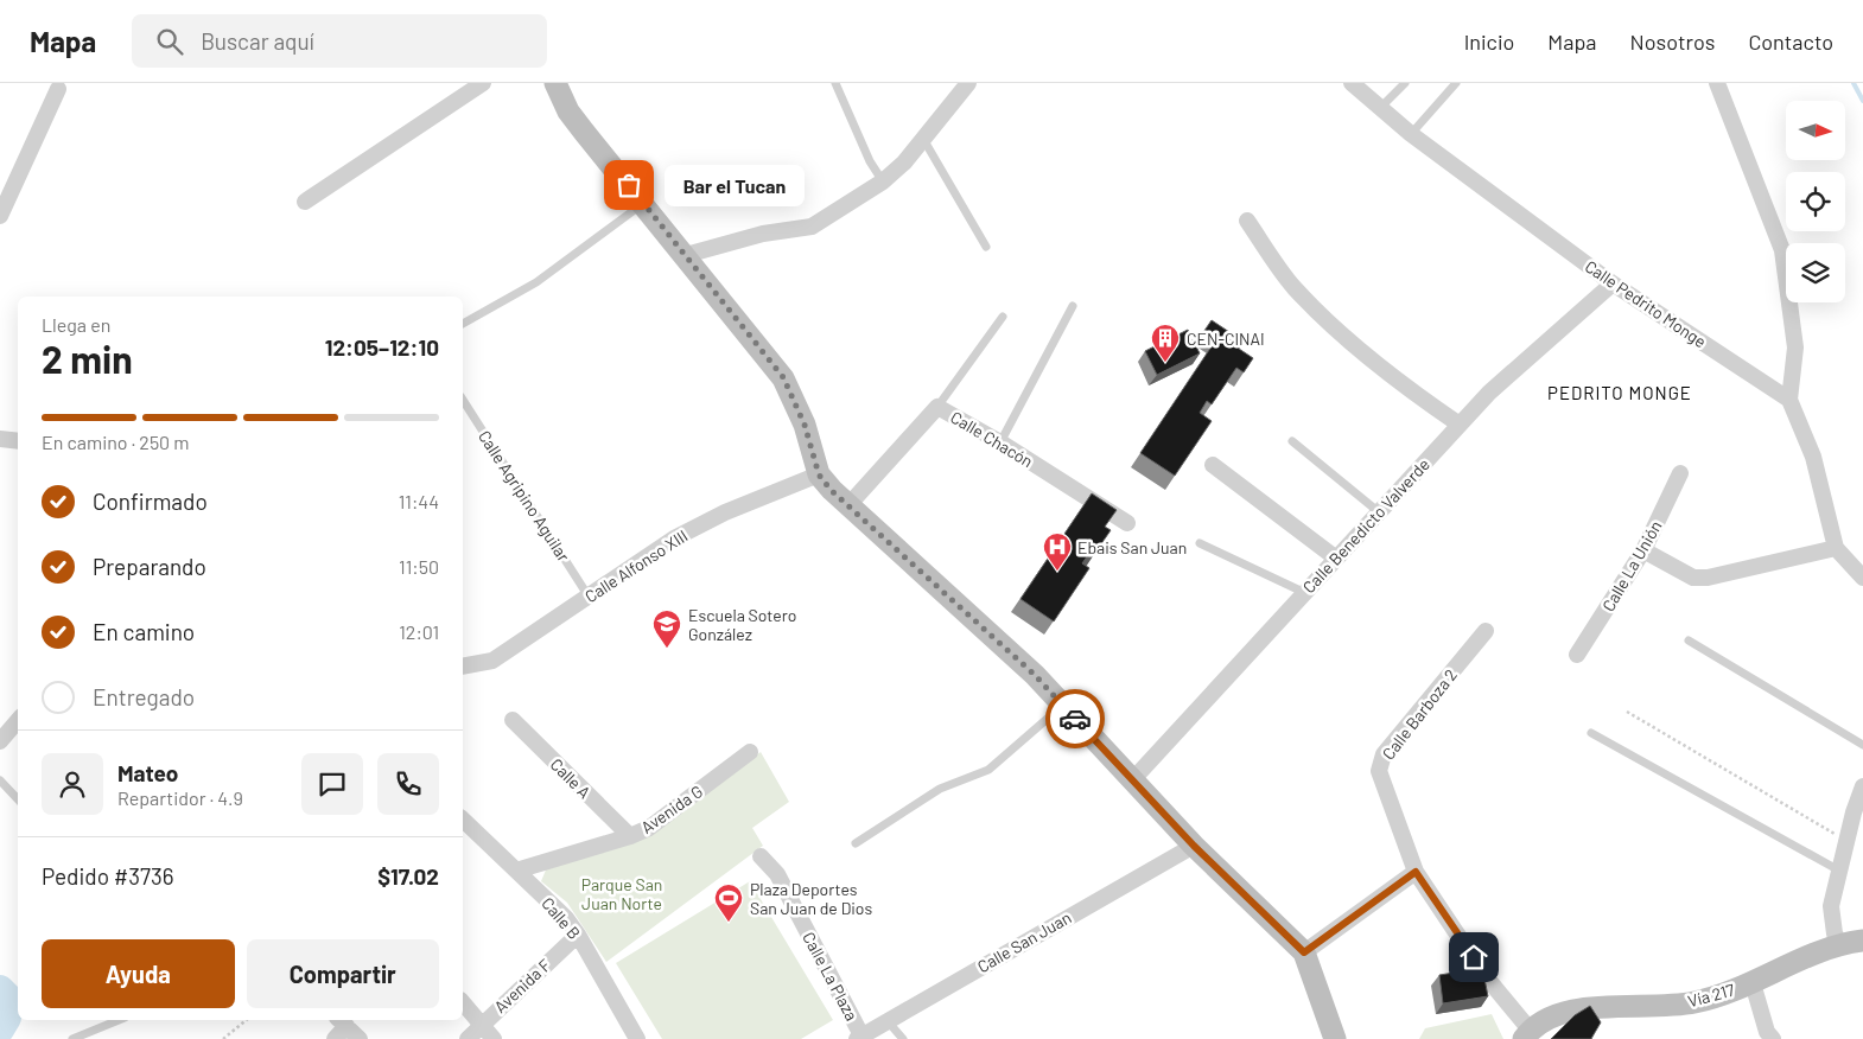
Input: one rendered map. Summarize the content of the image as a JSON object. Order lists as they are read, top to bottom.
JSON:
{
  "streets": {
    "main road": ["Vía 217"],
    "street": [
      "Calle Pedrito Monge",
      "Calle Chacón",
      "Calle Benedicto Valverde",
      "Calle Alfonso XIII",
      "Calle La Unión",
      "Calle Barboza 2",
      "Calle A",
      "Avenida G",
      "Calle B",
      "Calle San Juan",
      "Calle La Plaza",
      "Avenida F"
    ],
    "lane": ["Calle Agripino Aguilar"]
  },
  "crossings": [
    ["Calle Pedrito Monge", "Calle Benedicto Valverde"],
    ["Calle Agripino Aguilar", "Calle Alfonso XIII"],
    ["Calle Barboza 2", "Vía 217"],
    ["Calle A", "Avenida G"],
    ["Avenida G", "Calle B"],
    ["Calle B", "Avenida F"],
    ["Calle San Juan", "Calle La Plaza"]
  ],
  "districts": ["PEDRITO MONGE"],
  "parks": ["Parque San Juan Norte"],
  "places": {
    "other": ["Bar el Tucan"],
    "building": ["CEN-CINAI"],
    "hospital": ["Ebais San Juan"],
    "school or university": ["Escuela Sotero González"],
    "sports": ["Plaza Deportes San Juan de Dios"]
  },
  "north": "right",
  "page": {
    "header": "Mapa",
    "search": "Buscar aquí",
    "nav": [
      "Inicio",
      "Mapa",
      "Nosotros",
      "Contacto"
    ],
    "bubble": "Bar el Tucan",
    "heading": ["2 min", "Llega en", "12:05–12:10"],
    "panel": [
      "Mateo",
      "Repartidor · 4.9",
      "Pedido #3736",
      "$17.02"
    ],
    "bar": "En camino · 250 m",
    "list": [
      ["Confirmado", "11:44"],
      ["Preparando", "11:50"],
      ["En camino", "12:01"],
      "Entregado"
    ],
    "buttons": ["Ayuda", "Compartir"]
  }
}
